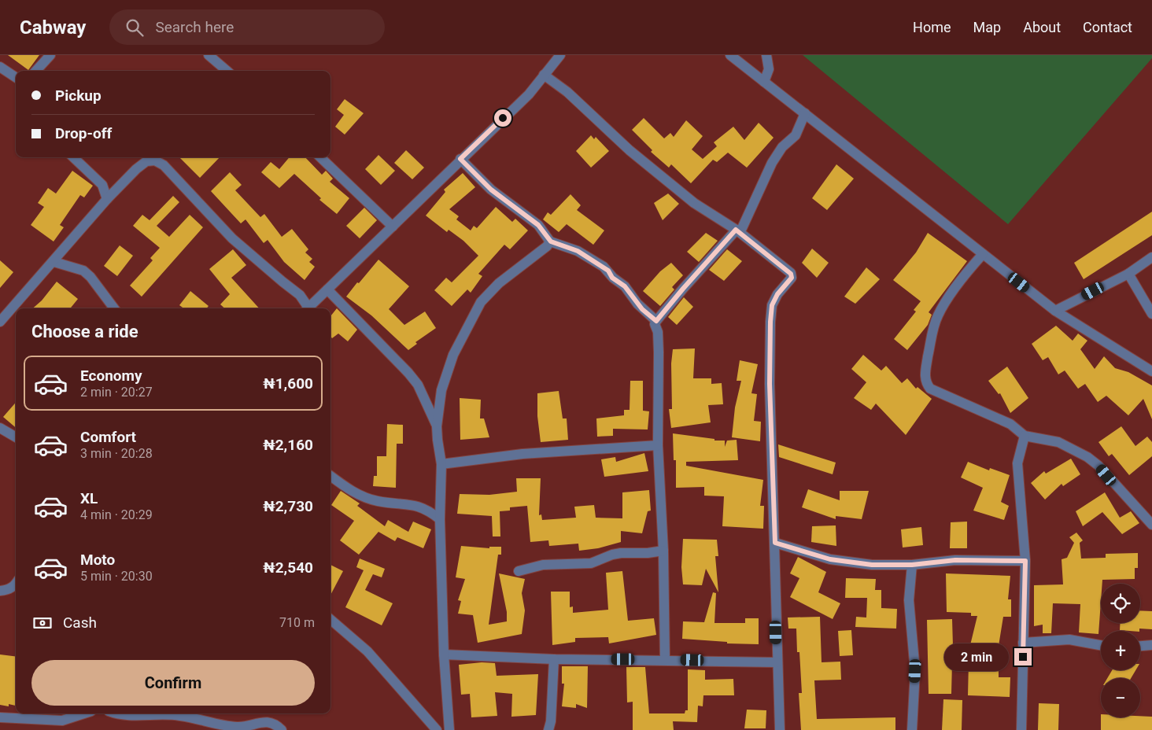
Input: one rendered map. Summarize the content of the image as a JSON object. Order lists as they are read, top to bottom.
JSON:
{
  "page": {
    "header": "Cabway",
    "search": "Search here",
    "nav": [
      "Home",
      "Map",
      "About",
      "Contact"
    ],
    "banner": ["Pickup", "Drop-off"],
    "heading": "Choose a ride",
    "list": [
      {
        "name": "Economy",
        "note": "2 min · 20:27",
        "value": "₦1,600"
      },
      {
        "name": "Comfort",
        "note": "3 min · 20:28",
        "value": "₦2,160"
      },
      {
        "name": "XL",
        "note": "4 min · 20:29",
        "value": "₦2,730"
      },
      {
        "name": "Moto",
        "note": "5 min · 20:30",
        "value": "₦2,540"
      }
    ],
    "map_buttons": ["+", "−"],
    "pay": ["Cash", "710 m"],
    "bubble": "2 min",
    "buttons": "Confirm"
  }
}
